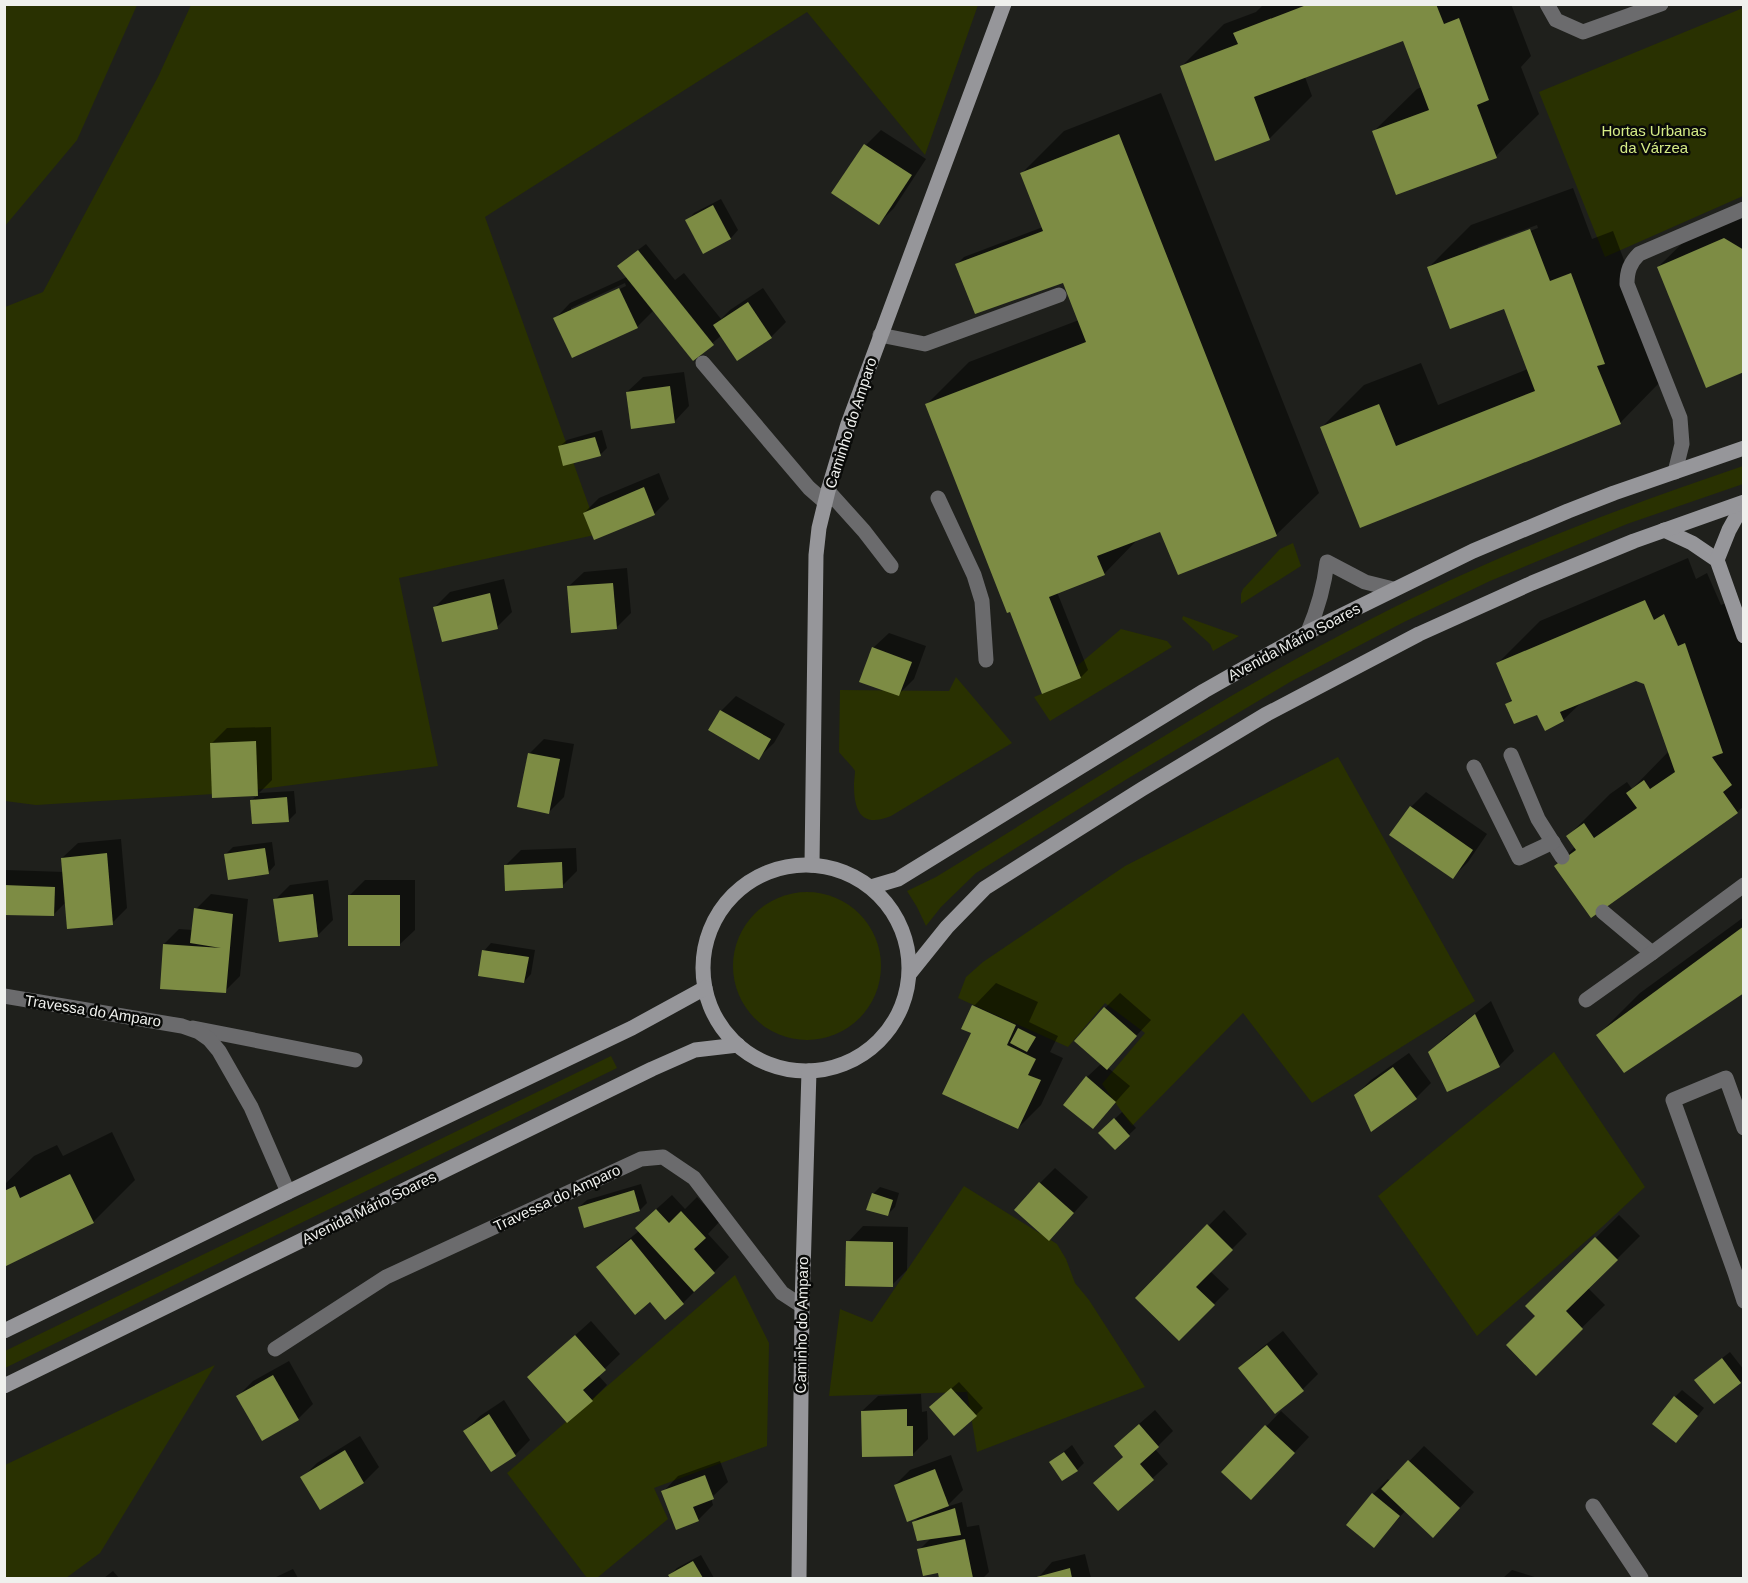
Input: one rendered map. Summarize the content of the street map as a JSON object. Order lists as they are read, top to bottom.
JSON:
{
  "streets": {
    "main road": ["Caminho do Amparo", "Avenida Mário Soares"],
    "street": ["Travessa do Amparo"]
  },
  "crossings": [
    ["Caminho do Amparo", "Avenida Mário Soares"],
    ["Caminho do Amparo", "Travessa do Amparo"]
  ],
  "parks": ["Hortas Urbanas da Várzea"]
}
